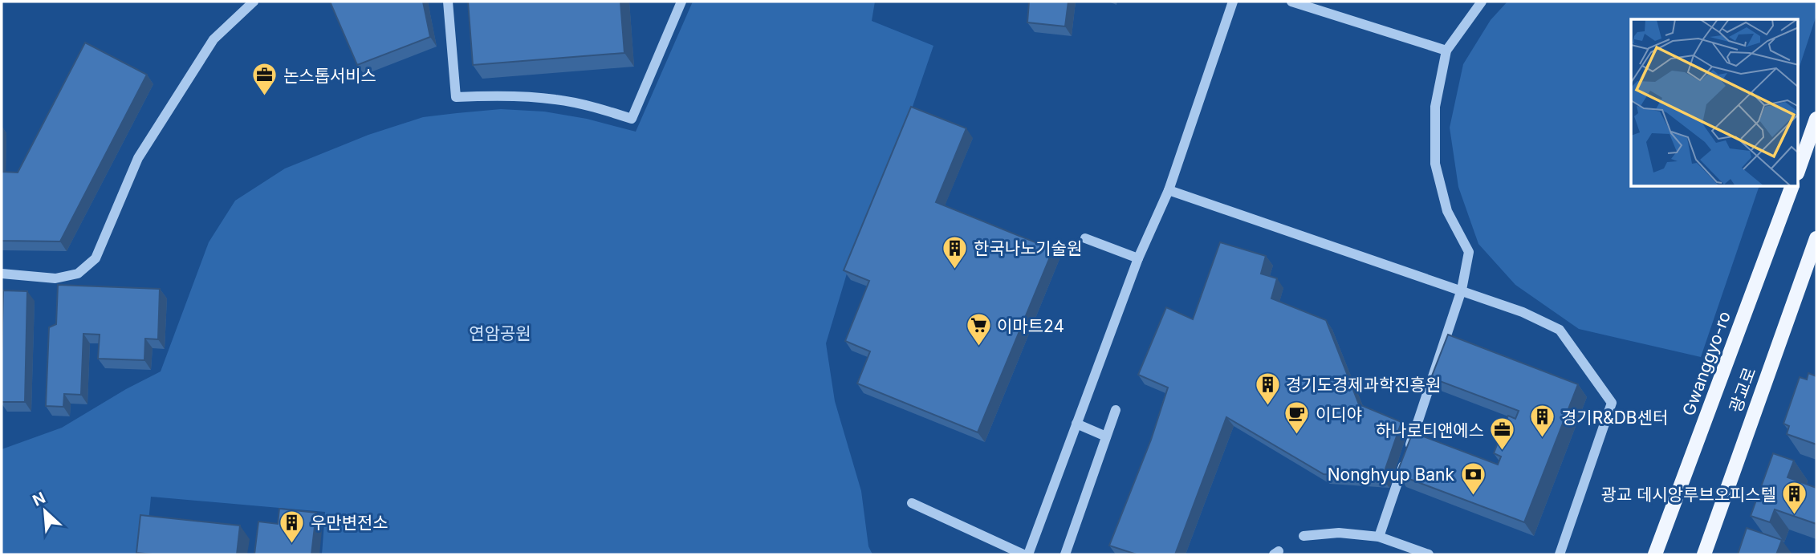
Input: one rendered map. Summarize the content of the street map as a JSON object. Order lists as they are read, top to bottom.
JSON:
{
  "streets": {
    "main road": ["Gwanggyo-ro", "광교로"]
  },
  "parks": ["연암공원"],
  "places": {
    "office": ["논스톱서비스", "하나로티앤에스"],
    "building": [
      "한국나노기술원",
      "경기도경제과학진흥원",
      "경기R&DB센터",
      "광교 데시앙루브오피스텔",
      "우만변전소"
    ],
    "supermarket": ["이마트24"],
    "cafe": ["이디야"],
    "bank": ["Nonghyup Bank"]
  },
  "north": "top left"
}
